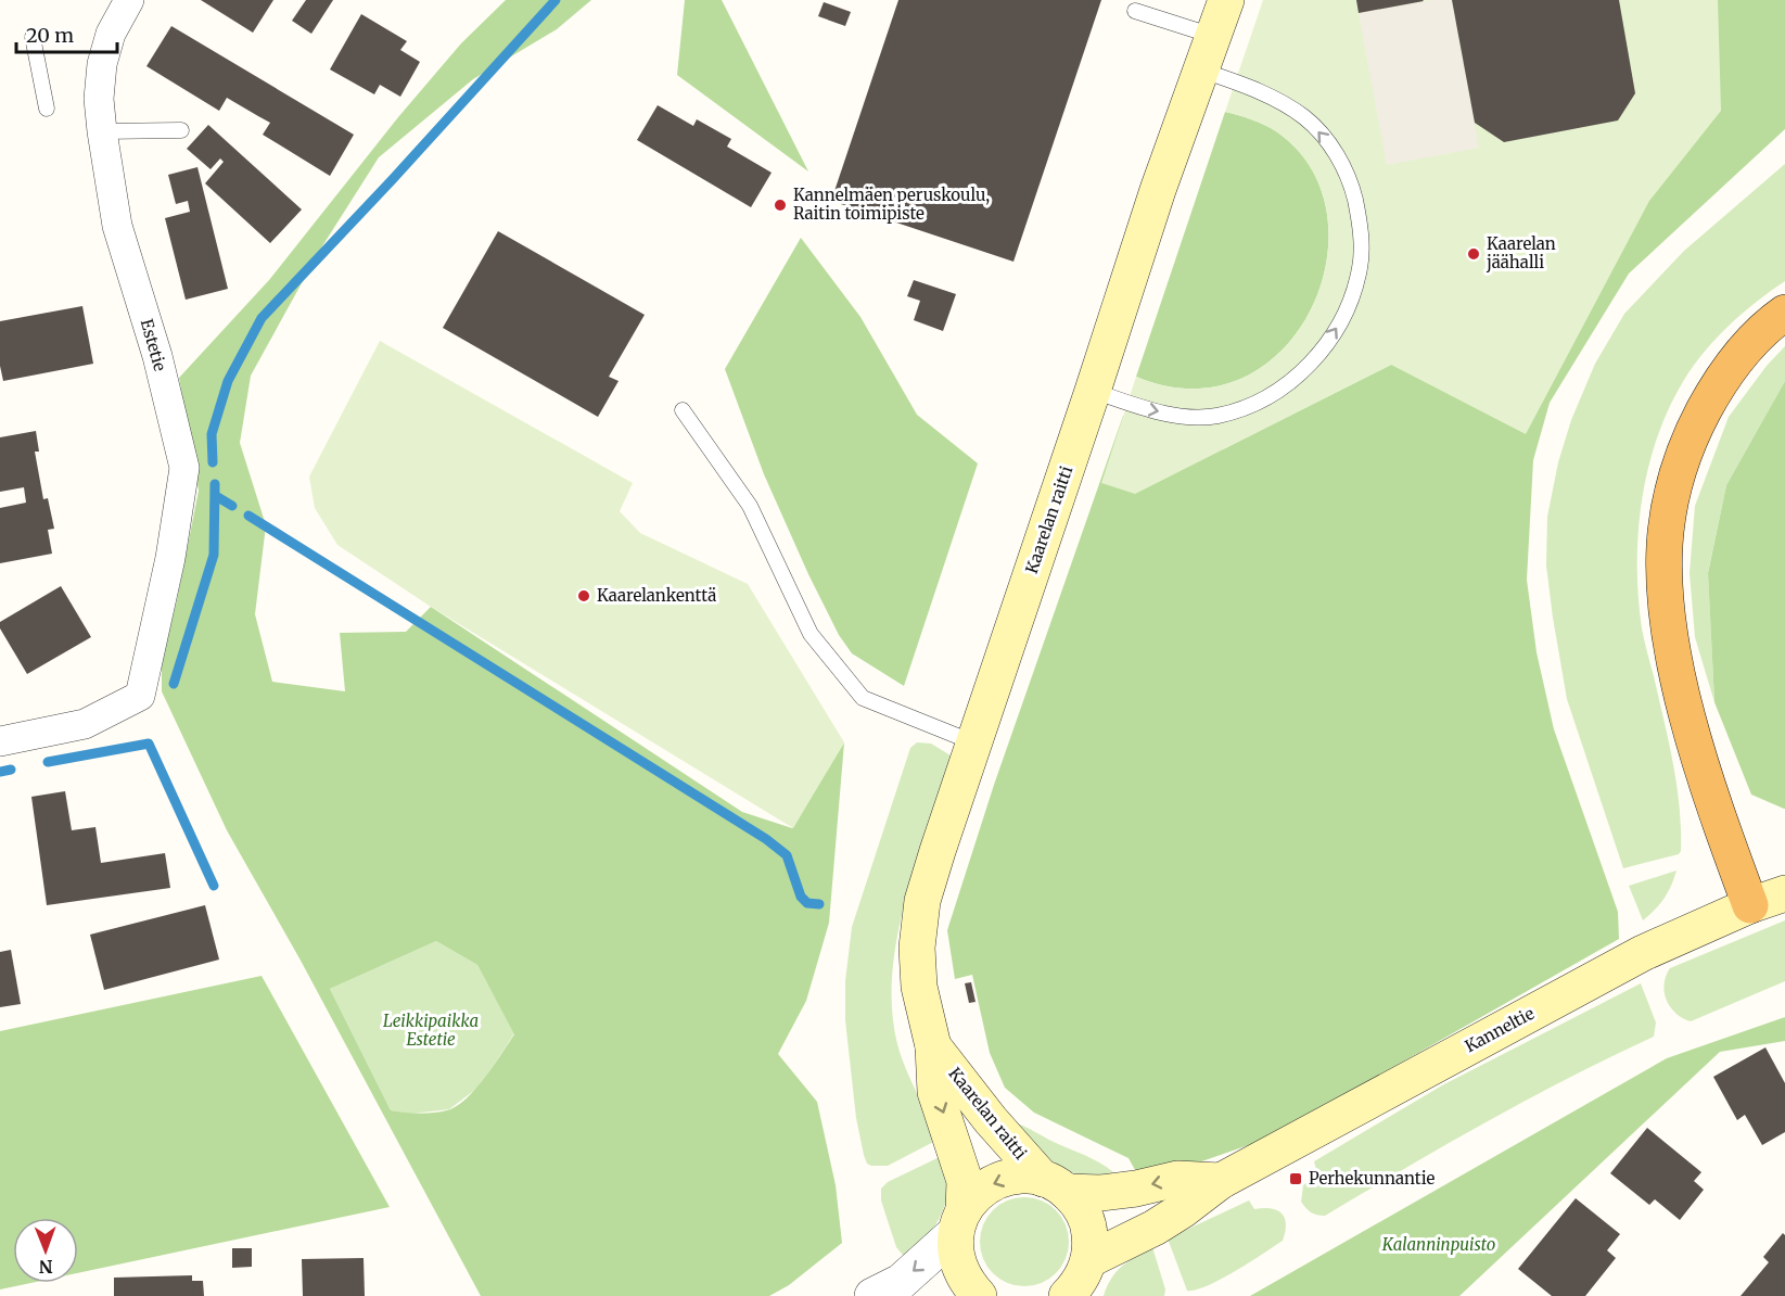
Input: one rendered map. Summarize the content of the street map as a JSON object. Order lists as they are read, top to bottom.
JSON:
{
  "streets": {
    "main road": ["Kaarelan raitti", "Kanneltie"],
    "street": ["Estetie"]
  },
  "crossings": [
    ["Kaarelan raitti", "Kanneltie"]
  ],
  "parks": ["Leikkipaikka Estetie", "Kalanninpuisto"],
  "places": {
    "other": ["Kannelmäen peruskoulu, Raitin toimipiste", "Kaarelan jäähalli", "Kaarelankenttä"],
    "transit": ["Perhekunnantie"]
  },
  "scale_bar": "20 m",
  "north": "bottom"
}
